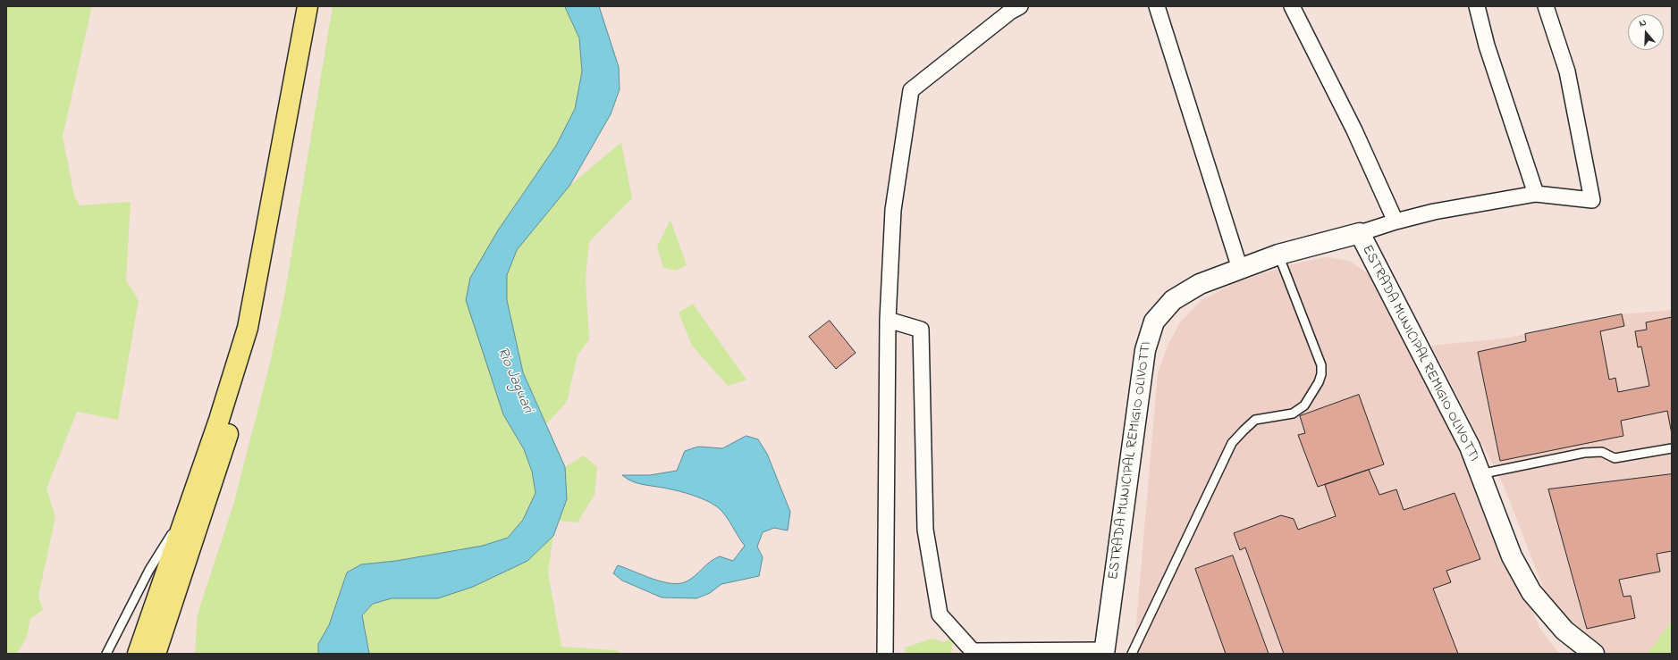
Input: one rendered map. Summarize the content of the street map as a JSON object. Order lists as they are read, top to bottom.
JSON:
{
  "streets": {
    "street": ["ESTRADA MUNICIPAL REMIGIO OLIVOTTI"]
  },
  "water": ["Rio Jaguari"],
  "north": "top"
}
